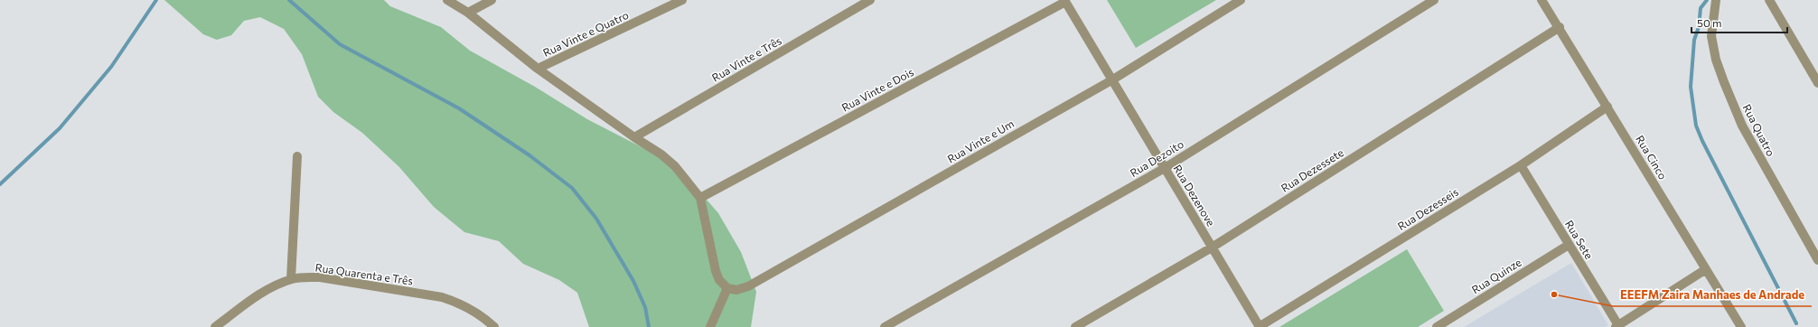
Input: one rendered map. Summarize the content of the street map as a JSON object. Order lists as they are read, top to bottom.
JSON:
{
  "streets": {
    "street": [
      "Rua Vinte e Quatro",
      "Rua Vinte e Três",
      "Rua Vinte e Dois",
      "Rua Quatro",
      "Rua Vinte e Um",
      "Rua Cinco",
      "Rua Dezoito",
      "Rua Dezessete",
      "Rua Dezenove",
      "Rua Dezesseis",
      "Rua Sete",
      "Rua Quarenta e Três",
      "Rua Quinze"
    ]
  },
  "crossings": [
    ["Rua Vinte e Dois", "Rua Dezenove"],
    ["Rua Vinte e Um", "Rua Dezenove"],
    ["Rua Cinco", "Rua Dezessete"],
    ["Rua Cinco", "Rua Dezesseis"],
    ["Rua Dezoito", "Rua Dezenove"],
    ["Rua Dezessete", "Rua Dezenove"],
    ["Rua Dezenove", "Rua Dezesseis"],
    ["Rua Dezesseis", "Rua Sete"],
    ["Rua Sete", "Rua Quinze"]
  ],
  "places": ["EEEFM Zaira Manhaes de Andrade"],
  "scale_bar": "50 m"
}
